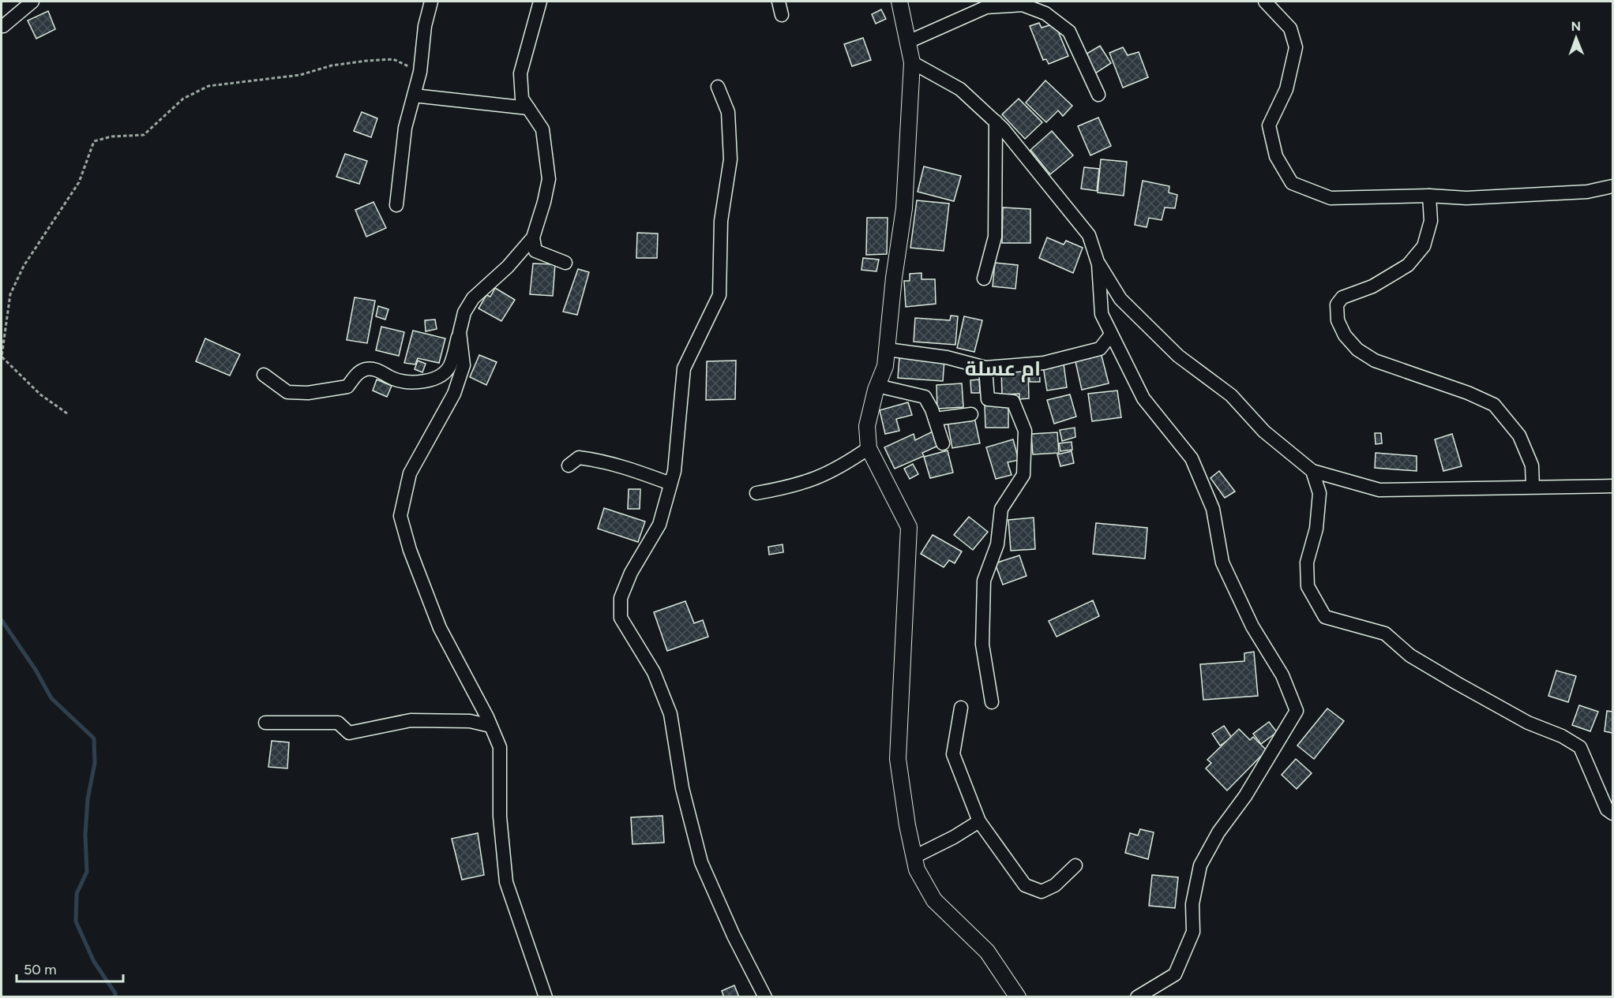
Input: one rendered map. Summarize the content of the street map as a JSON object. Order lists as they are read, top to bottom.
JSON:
{
  "districts": ["ام عسلة"],
  "scale_bar": "50 m",
  "north": "top"
}
